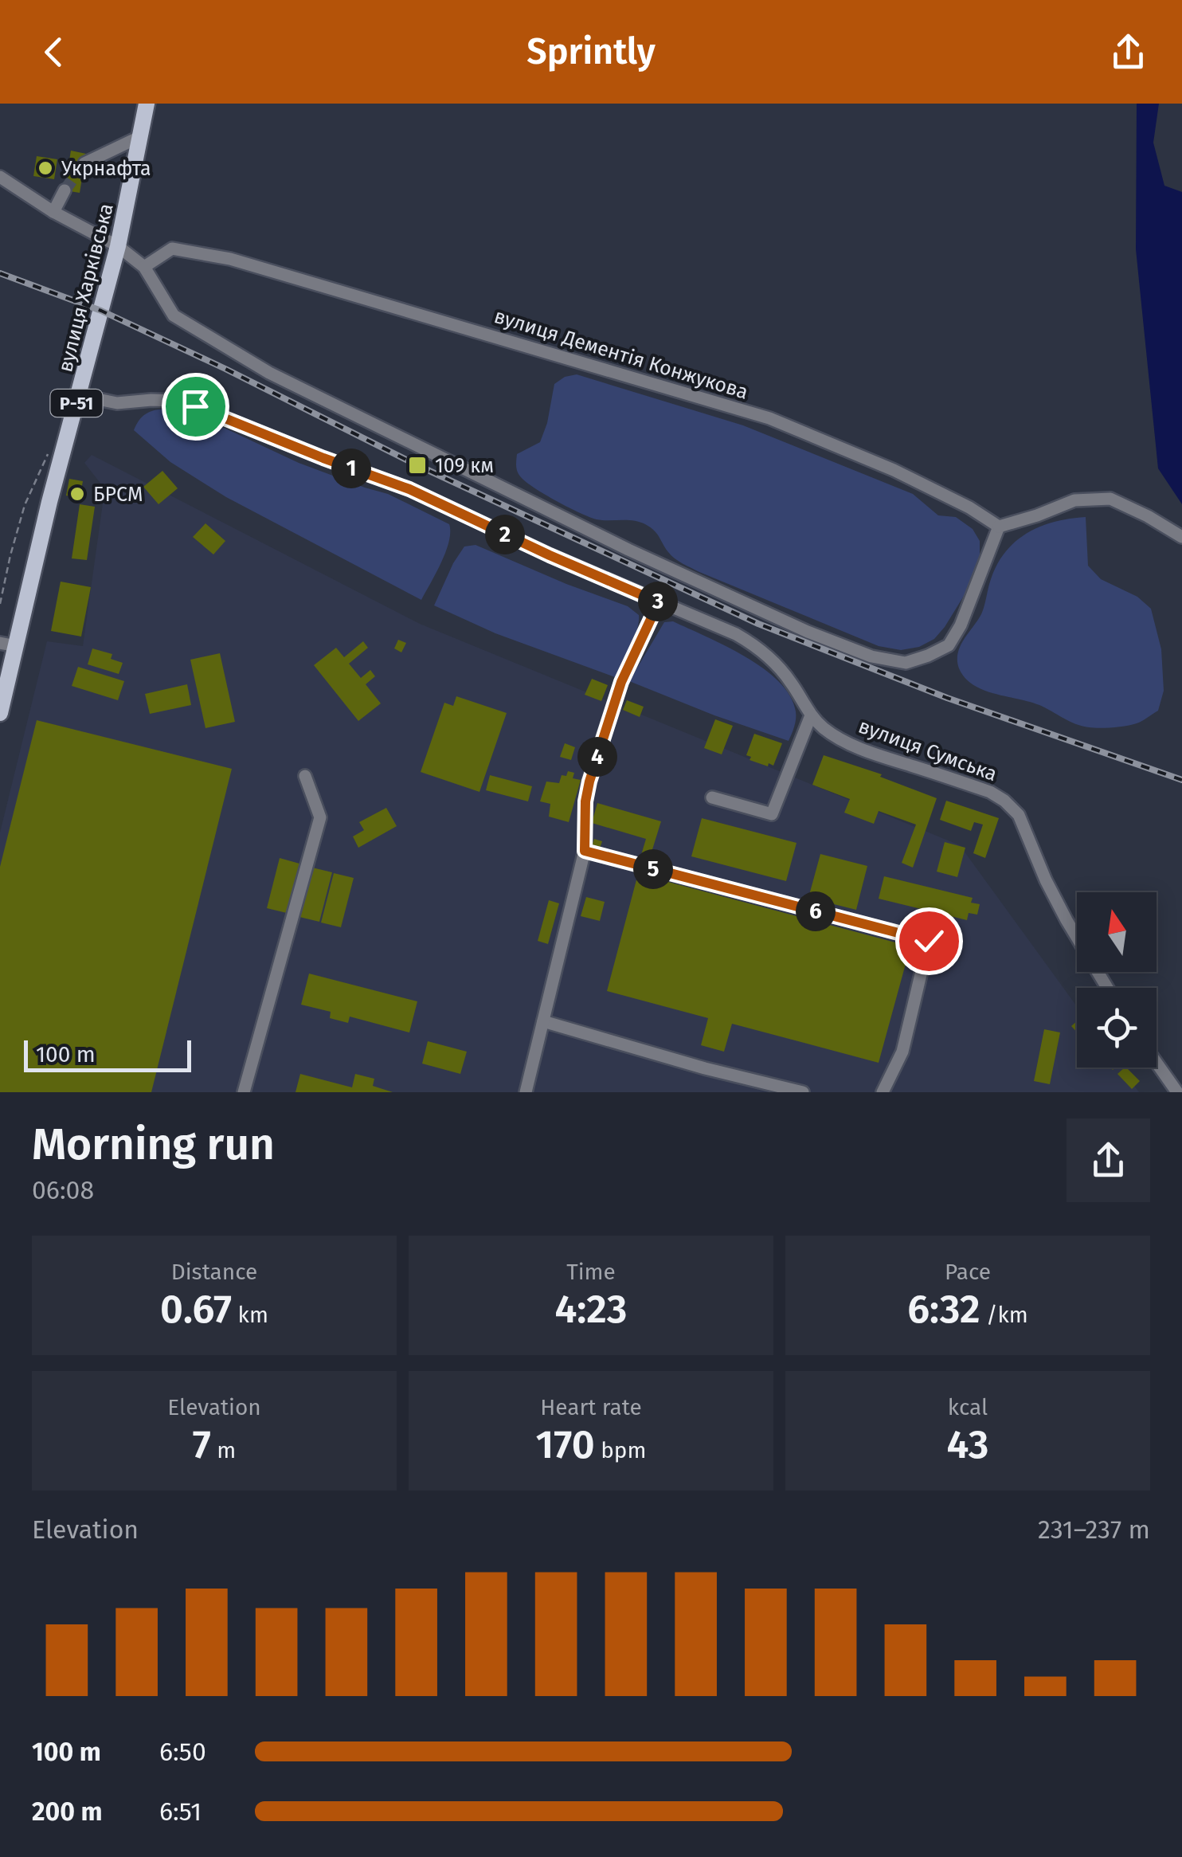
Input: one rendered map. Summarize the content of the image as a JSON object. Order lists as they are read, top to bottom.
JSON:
{
  "streets": {
    "main road": ["вулиця Харківська", "Р-51"],
    "street": ["вулиця Дементія Конжукова", "вулиця Сумська"]
  },
  "crossings": [
    ["вулиця Харківська", "вулиця Сумська"]
  ],
  "places": {
    "other": ["Укрнафта", "БРСМ"],
    "transit": ["109 км"]
  },
  "scale_bar": "100 m",
  "north": "top",
  "page": {
    "header": "Sprintly",
    "pins": [
      "1",
      "2",
      "3",
      "4",
      "5",
      "6"
    ],
    "scale": "100 m",
    "heading": ["Morning run", "06:08"],
    "stats": [
      ["Distance", "0.67 km"],
      ["Time", "4:23"],
      ["Pace", "6:32 /km"],
      ["Elevation", "7 m"],
      ["Heart rate", "170 bpm"],
      ["kcal", "43"]
    ],
    "chart": ["Elevation", "231–237 m"],
    "list": [
      {
        "name": "100 m",
        "note": "6:50"
      },
      {
        "name": "200 m",
        "note": "6:51"
      }
    ]
  }
}
